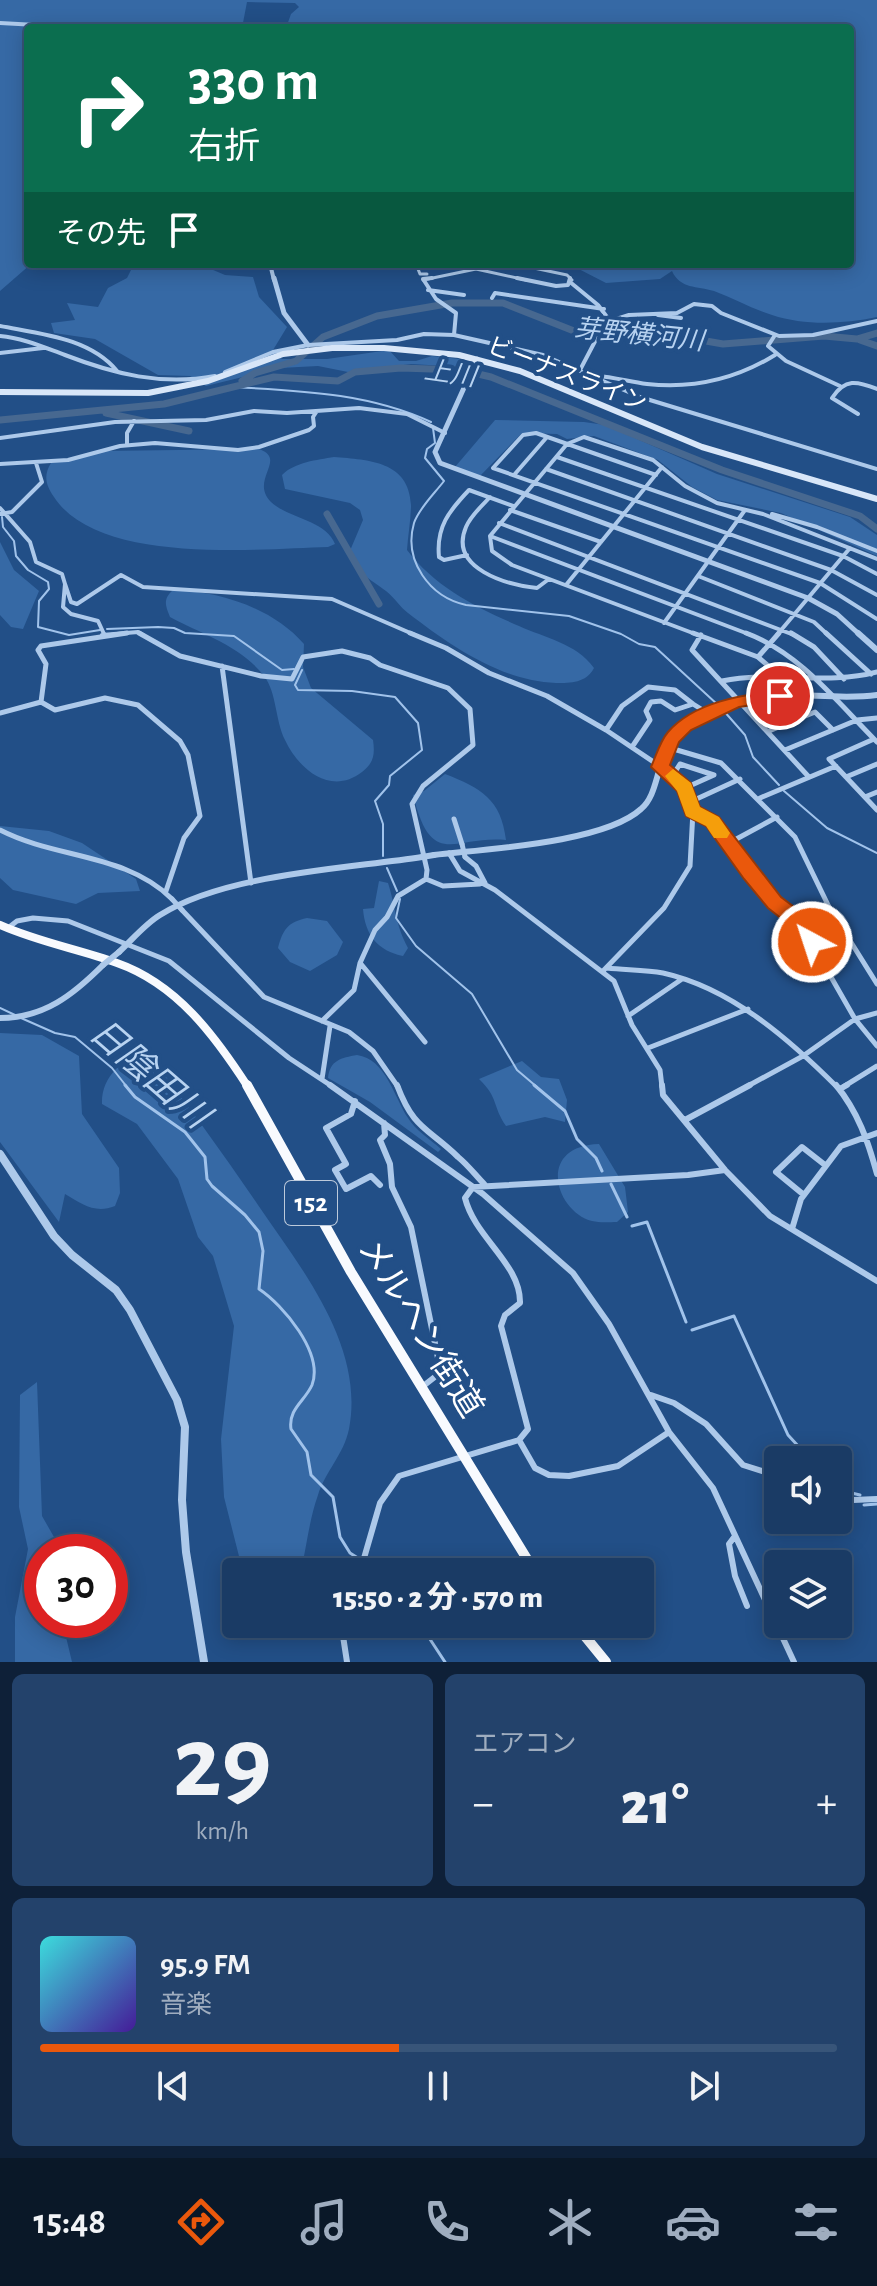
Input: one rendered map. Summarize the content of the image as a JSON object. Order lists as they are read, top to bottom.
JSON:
{
  "streets": {
    "highway": ["152", "メルヘン街道"],
    "main road": ["ビーナスライン"]
  },
  "water": ["芽野横河川", "上川", "日陰田川"],
  "page": {
    "turn": ["330 m", "右折"],
    "then": "その先",
    "limit": "30",
    "trip": "15:50 · 2 分 · 570 m",
    "tile": [
      ["29", "km/h"],
      "エアコン"
    ],
    "heat": ["−", "21°", "+"],
    "song": ["95.9 FM", "音楽"],
    "tabs": "15:48"
  }
}
